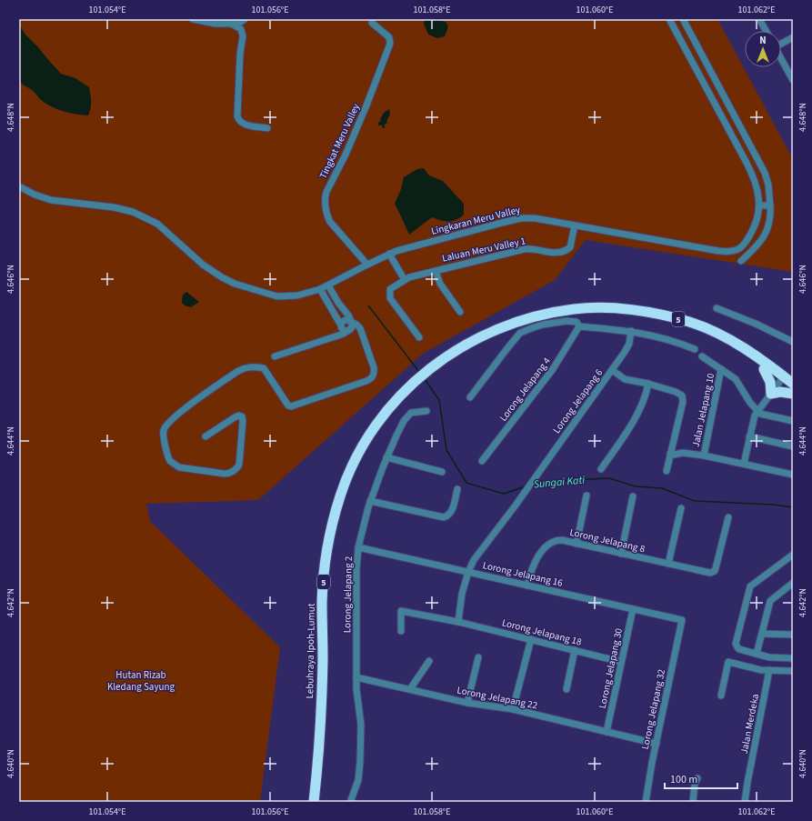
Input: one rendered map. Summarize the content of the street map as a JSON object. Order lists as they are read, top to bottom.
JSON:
{
  "streets": {
    "highway": ["5", "Lebuhraya Ipoh-Lumut"],
    "street": [
      "Tingkat Meru Valley",
      "Lingkaran Meru Valley",
      "Laluan Meru Valley 1",
      "Lorong Jelapang 4",
      "Lorong Jelapang 6",
      "Jalan Jelapang 10",
      "Lorong Jelapang 8",
      "Lorong Jelapang 16",
      "Lorong Jelapang 2",
      "Lorong Jelapang 18",
      "Lorong Jelapang 30",
      "Lorong Jelapang 22",
      "Lorong Jelapang 32",
      "Jalan Merdeka"
    ]
  },
  "crossings": [
    ["Tingkat Meru Valley", "Lingkaran Meru Valley"],
    ["Lingkaran Meru Valley", "Laluan Meru Valley 1"],
    ["Lorong Jelapang 6", "Lorong Jelapang 16"],
    ["Lorong Jelapang 8", "Lorong Jelapang 16"],
    ["Lorong Jelapang 16", "Lorong Jelapang 2"],
    ["Lorong Jelapang 16", "Lorong Jelapang 30"],
    ["Lorong Jelapang 16", "Lorong Jelapang 32"],
    ["Lorong Jelapang 2", "Lorong Jelapang 22"],
    ["Lorong Jelapang 18", "Lorong Jelapang 30"],
    ["Lorong Jelapang 30", "Lorong Jelapang 22"],
    ["Lorong Jelapang 22", "Lorong Jelapang 32"]
  ],
  "water": ["Sungai Kati"],
  "parks": ["Hutan Rizab Kledang Sayung"],
  "scale_bar": "100 m",
  "north": "top",
  "coordinates": [
    "101.054°E",
    "101.056°E",
    "101.058°E",
    "101.060°E",
    "101.062°E",
    "4.648°N",
    "4.646°N",
    "4.644°N",
    "4.642°N",
    "4.640°N"
  ]
}
